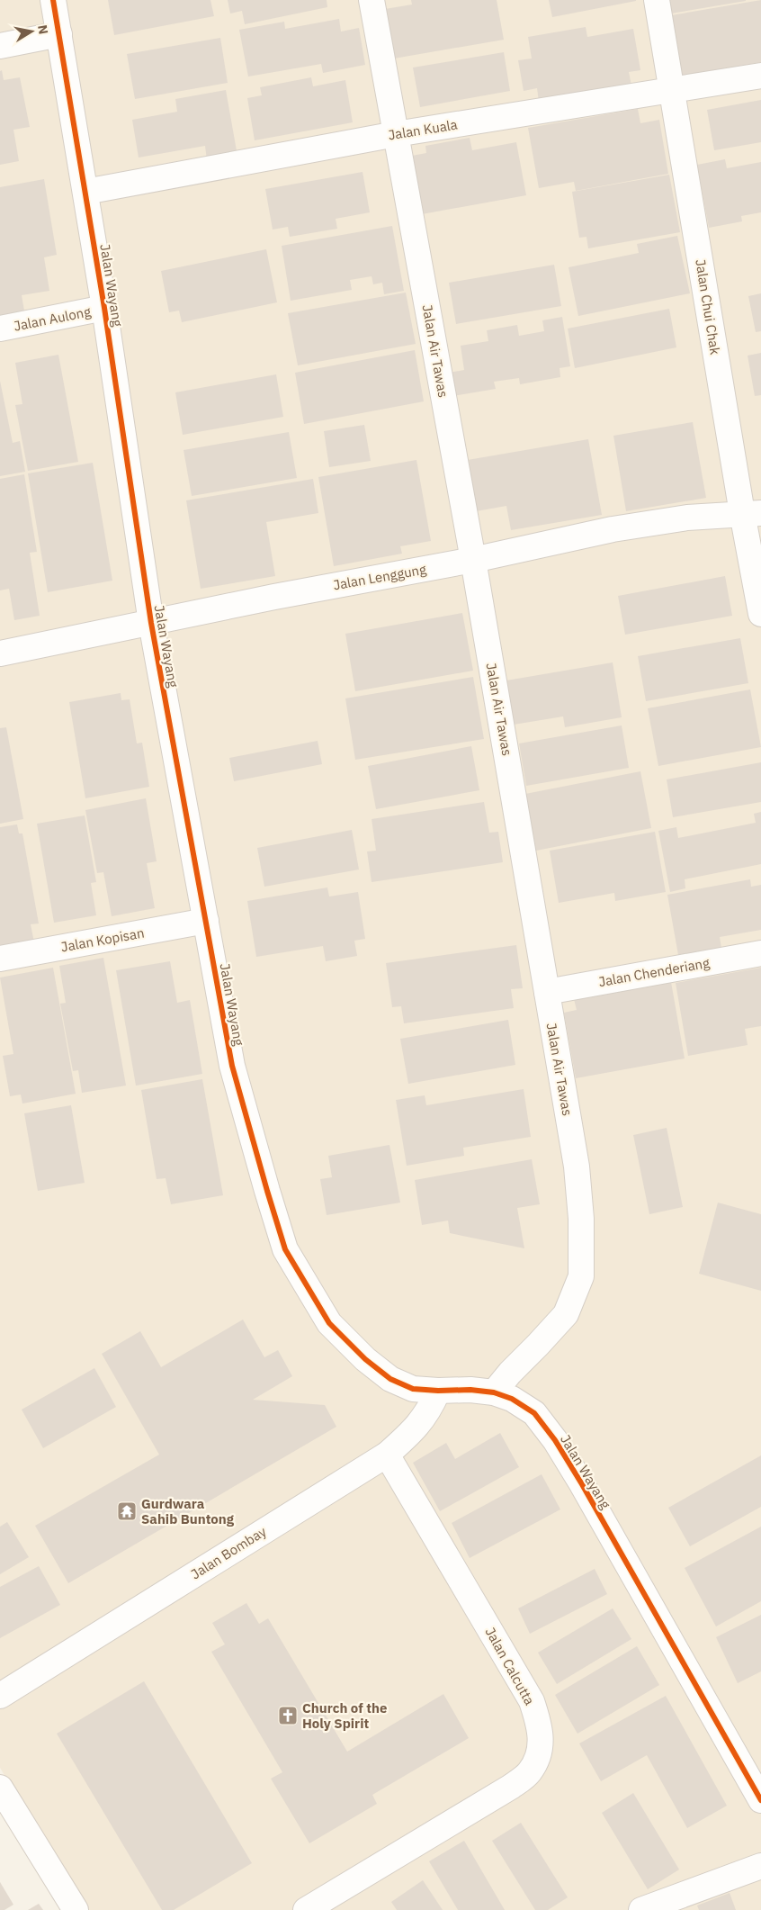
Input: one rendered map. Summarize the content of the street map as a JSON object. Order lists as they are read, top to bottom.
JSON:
{
  "streets": {
    "street": [
      "Jalan Kuala",
      "Jalan Wayang",
      "Jalan Chui Chak",
      "Jalan Aulong",
      "Jalan Air Tawas",
      "Jalan Lenggung",
      "Jalan Kopisan",
      "Jalan Chenderiang",
      "Jalan Bombay",
      "Jalan Calcutta"
    ]
  },
  "crossings": [
    ["Jalan Kuala", "Jalan Wayang"],
    ["Jalan Kuala", "Jalan Chui Chak"],
    ["Jalan Kuala", "Jalan Air Tawas"],
    ["Jalan Wayang", "Jalan Aulong"],
    ["Jalan Wayang", "Jalan Air Tawas"],
    ["Jalan Wayang", "Jalan Lenggung"],
    ["Jalan Wayang", "Jalan Kopisan"],
    ["Jalan Wayang", "Jalan Bombay"],
    ["Jalan Chui Chak", "Jalan Lenggung"],
    ["Jalan Air Tawas", "Jalan Lenggung"],
    ["Jalan Air Tawas", "Jalan Chenderiang"],
    ["Jalan Bombay", "Jalan Calcutta"]
  ],
  "places": {
    "temple": ["Gurdwara Sahib Buntong"],
    "church": ["Church of the Holy Spirit"]
  },
  "north": "right"
}
